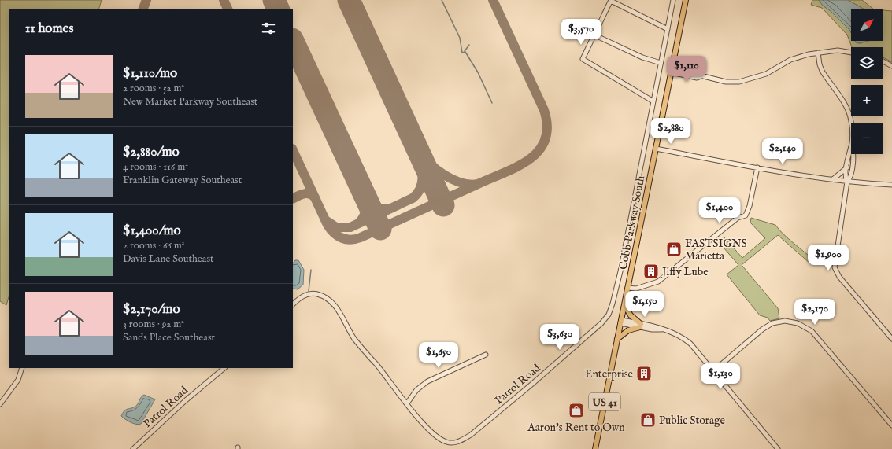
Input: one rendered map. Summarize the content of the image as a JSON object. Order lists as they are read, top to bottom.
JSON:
{
  "streets": {
    "main road": ["Cobb Parkway South", "US 41"],
    "street": ["Patrol Road"]
  },
  "places": {
    "shop": ["FASTSIGNS Marietta", "Aaron's Rent to Own", "Public Storage"],
    "building": ["Jiffy Lube", "Enterprise"]
  },
  "north": "top right",
  "page": {
    "map_buttons": ["+", "−"],
    "heading": "11 homes",
    "price": [
      "$3,570",
      "$1,110",
      "$2,880",
      "$2,140",
      "$1,400",
      "$1,900",
      "$1,150",
      "$2,170",
      "$3,630",
      "$1,650",
      "$1,130"
    ],
    "list": [
      {
        "name": "$1,110/mo",
        "note": "2 rooms · 52 m² · New Market Parkway Southeast"
      },
      {
        "name": "$2,880/mo",
        "note": "4 rooms · 116 m² · Franklin Gateway Southeast"
      },
      {
        "name": "$1,400/mo",
        "note": "2 rooms · 66 m² · Davis Lane Southeast"
      },
      {
        "name": "$2,170/mo",
        "note": "3 rooms · 92 m² · Sands Place Southeast"
      }
    ]
  }
}
